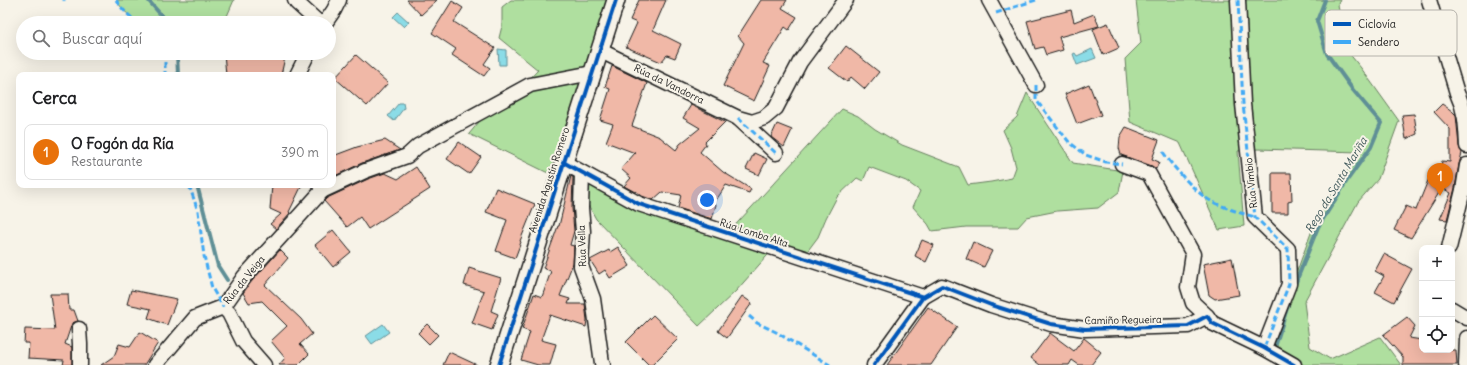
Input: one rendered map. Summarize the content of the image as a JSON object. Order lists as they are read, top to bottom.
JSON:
{
  "streets": {
    "street": [
      "Rúa da Vandorra",
      "Avenida Agustín Romero",
      "Rúa Vimbio",
      "Rúa Lomba Alta",
      "Rúa Vella",
      "Rúa da Veiga",
      "Camiño Regueira"
    ]
  },
  "crossings": [
    ["Rúa da Vandorra", "Avenida Agustín Romero"],
    ["Avenida Agustín Romero", "Rúa Lomba Alta"],
    ["Rúa Lomba Alta", "Rúa Vella"],
    ["Rúa Lomba Alta", "Camiño Regueira"]
  ],
  "water": ["Rego da Santa Mariña"],
  "legend": ["Ciclovía", "Sendero"],
  "page": {
    "search": "Buscar aquí",
    "heading": "Cerca",
    "list": [
      {
        "mark": "1",
        "name": "O Fogón da Ría",
        "note": "Restaurante",
        "value": "390 m"
      }
    ],
    "pins": "1",
    "map_buttons": ["+", "−"]
  }
}
